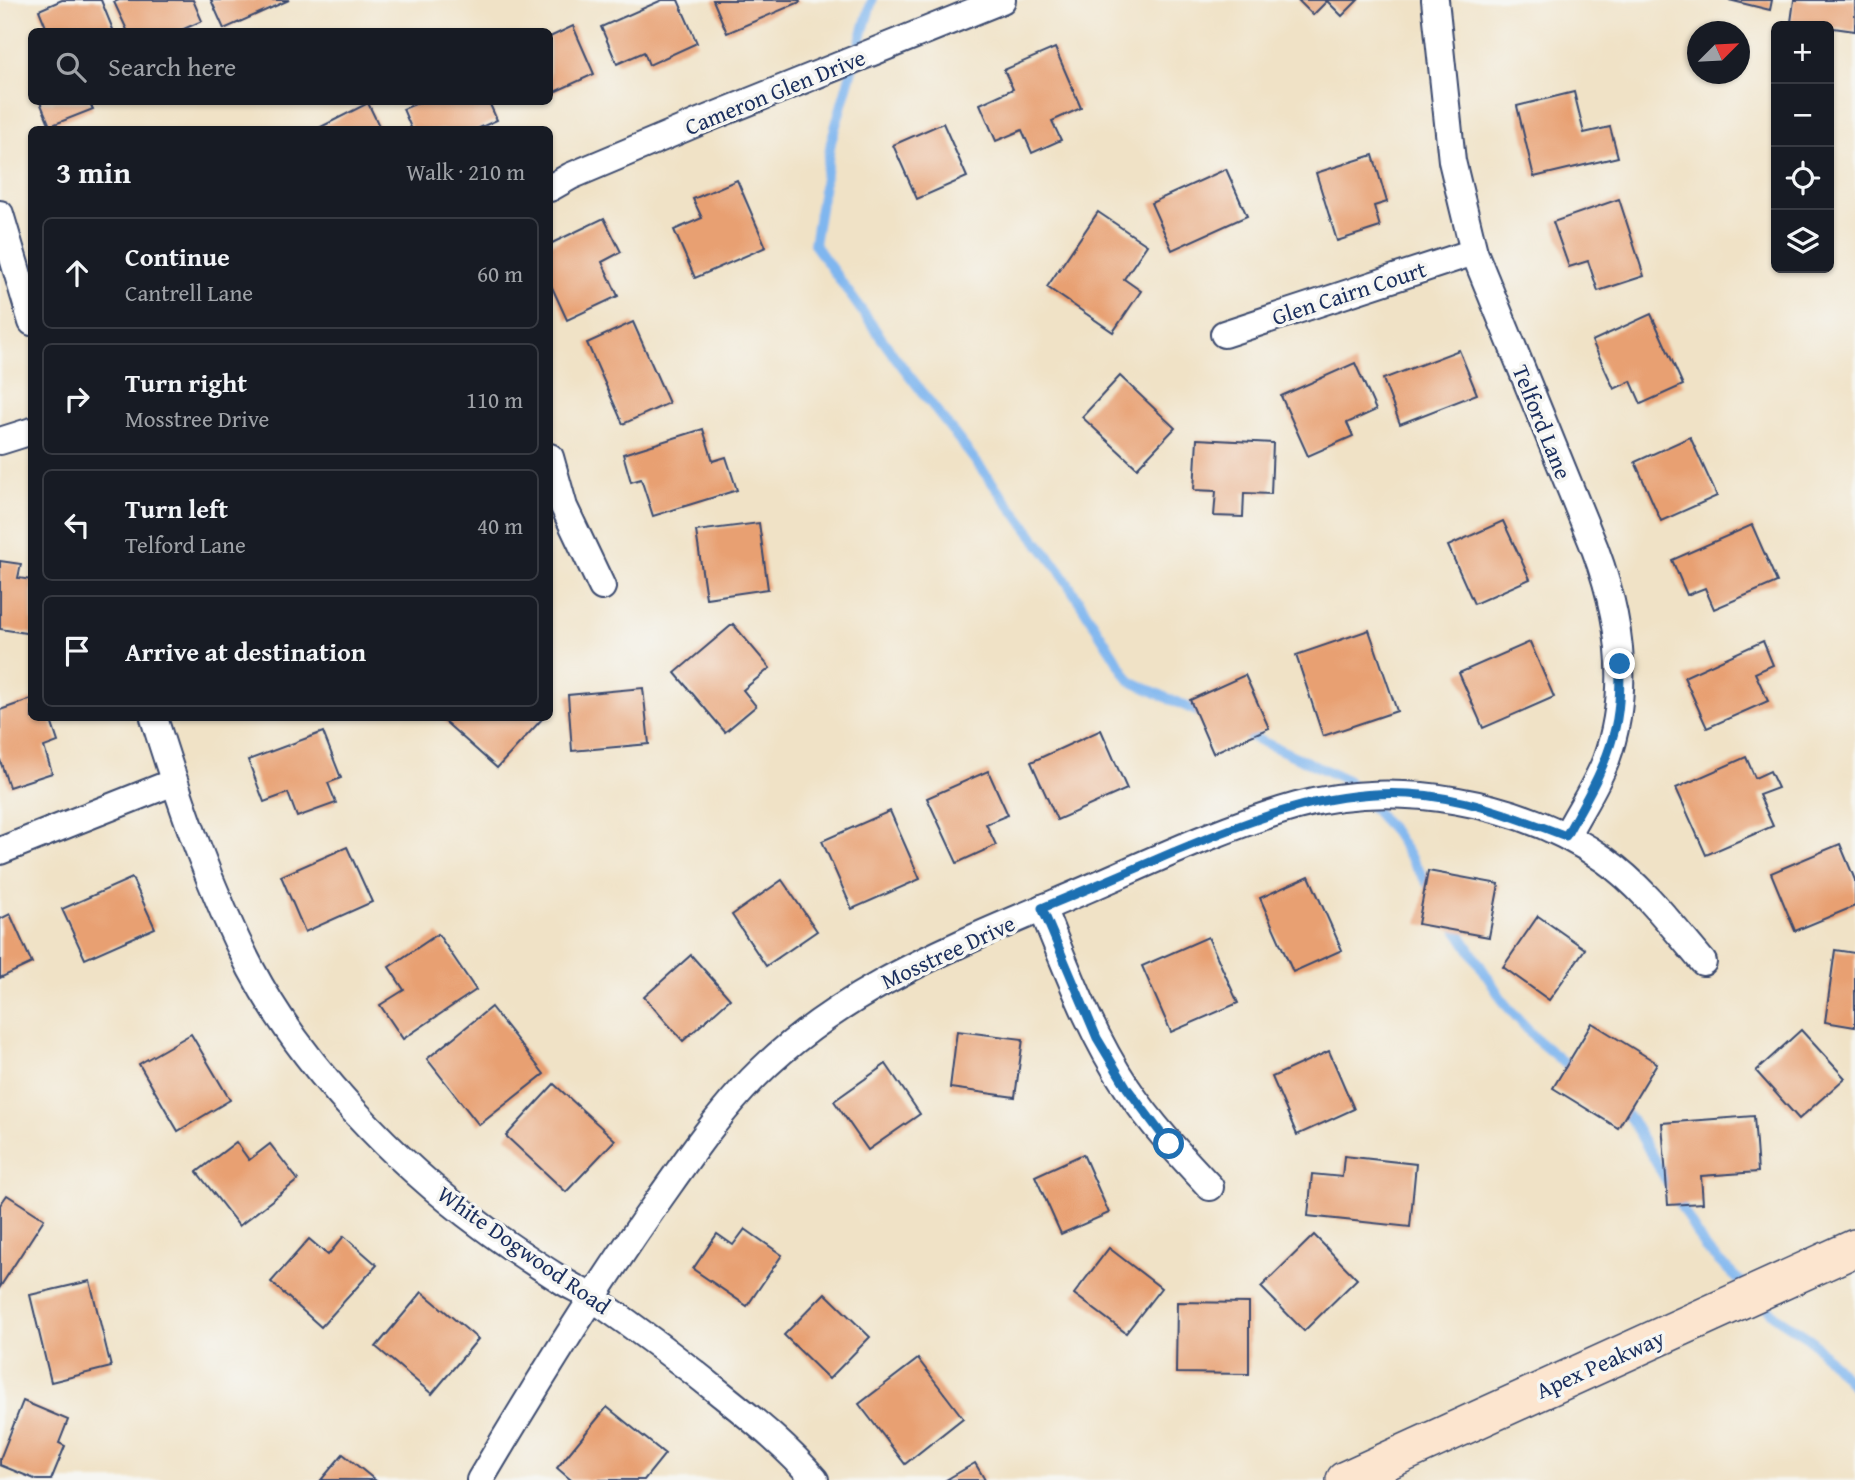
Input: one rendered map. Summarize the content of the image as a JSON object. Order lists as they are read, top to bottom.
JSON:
{
  "streets": {
    "main road": ["Apex Peakway"],
    "street": [
      "Cameron Glen Drive",
      "Glen Cairn Court",
      "Telford Lane",
      "Mosstree Drive",
      "White Dogwood Road"
    ]
  },
  "crossings": [
    ["Glen Cairn Court", "Telford Lane"],
    ["Telford Lane", "Mosstree Drive"],
    ["Mosstree Drive", "White Dogwood Road"]
  ],
  "north": "top right",
  "page": {
    "map_buttons": ["+", "−"],
    "search": "Search here",
    "heading": ["3 min", "Walk · 210 m"],
    "list": [
      ["Continue", "Cantrell Lane", "60 m"],
      ["Turn right", "Mosstree Drive", "110 m"],
      ["Turn left", "Telford Lane", "40 m"],
      "Arrive at destination"
    ]
  }
}
